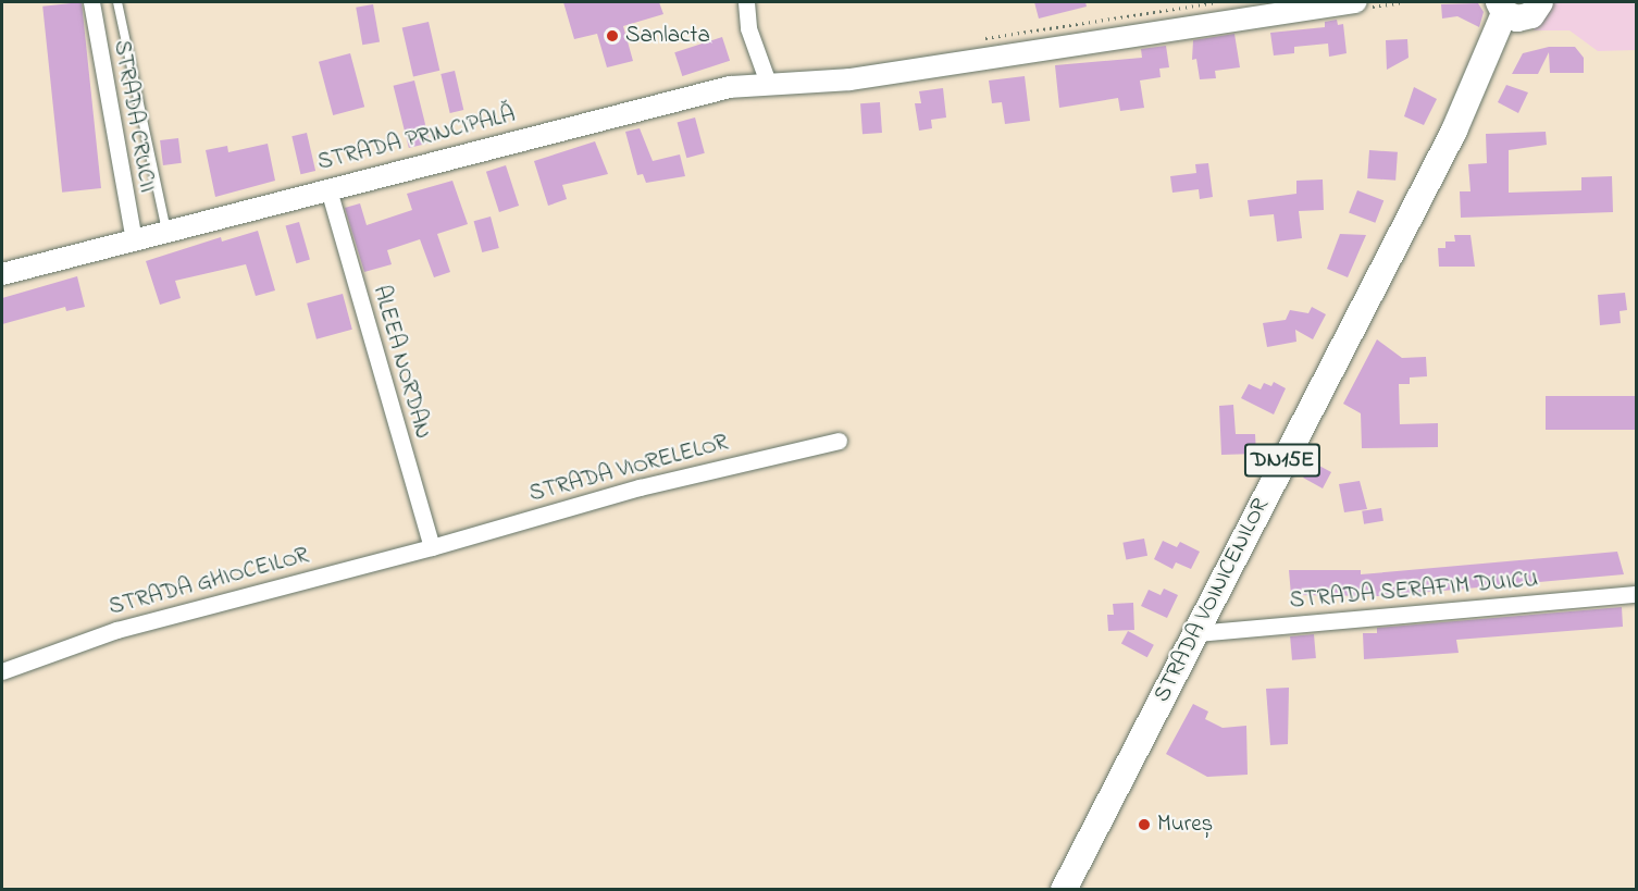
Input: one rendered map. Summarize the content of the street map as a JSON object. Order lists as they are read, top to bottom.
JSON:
{
  "streets": {
    "main road": ["DN15E", "STRADA VOINICENILOR"],
    "street": [
      "STRADA CRUCII",
      "STRADA PRINCIPALĂ",
      "ALEEA NORDAN",
      "STRADA VIORELELOR",
      "STRADA GHIOCEILOR",
      "STRADA SERAFIM DUICU"
    ]
  },
  "crossings": [
    ["STRADA CRUCII", "STRADA PRINCIPALĂ"],
    ["STRADA PRINCIPALĂ", "ALEEA NORDAN"],
    ["ALEEA NORDAN", "STRADA VIORELELOR"],
    ["ALEEA NORDAN", "STRADA GHIOCEILOR"],
    ["DN15E", "STRADA VOINICENILOR"],
    ["STRADA VIORELELOR", "STRADA GHIOCEILOR"],
    ["STRADA SERAFIM DUICU", "STRADA VOINICENILOR"]
  ],
  "places": ["Sanlacta", "Mureș"]
}
